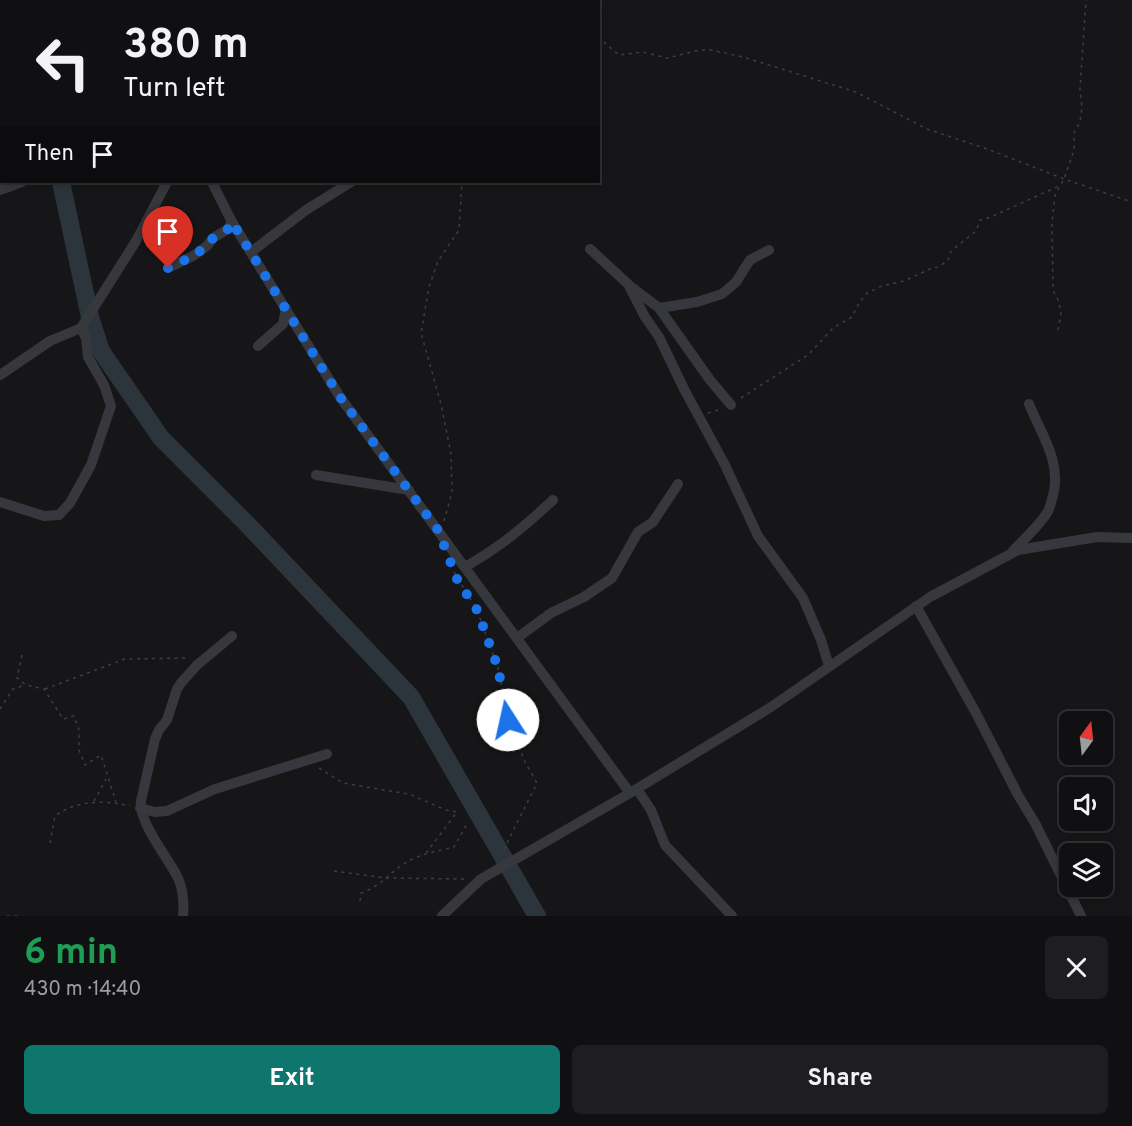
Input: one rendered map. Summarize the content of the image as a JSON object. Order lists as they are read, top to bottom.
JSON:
{
  "north": "top",
  "page": {
    "turn": ["380 m", "Turn left"],
    "then": "Then",
    "heading": ["6 min", "430 m · 14:40"],
    "buttons": ["Exit", "Share"]
  }
}
